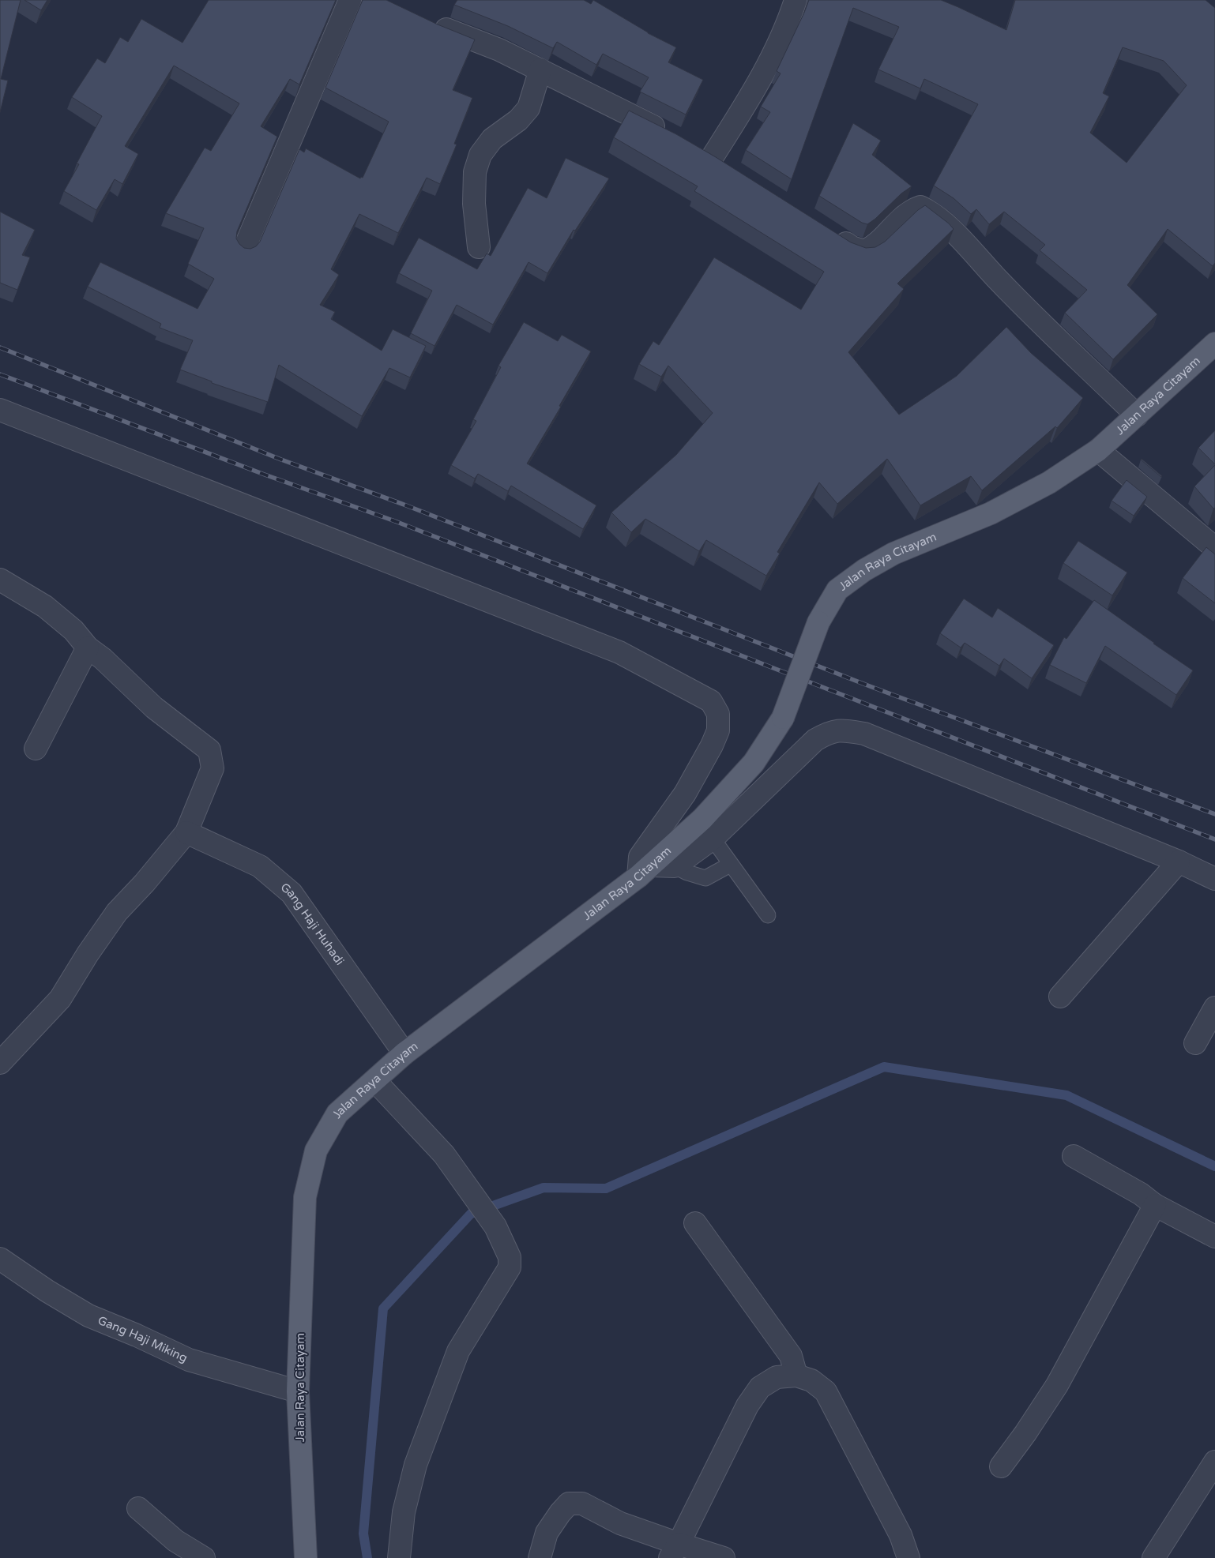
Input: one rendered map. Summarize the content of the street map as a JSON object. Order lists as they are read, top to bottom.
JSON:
{
  "streets": {
    "main road": ["Jalan Raya Citayam"],
    "street": ["Gang Haji Huhadi", "Gang Haji Miking"]
  },
  "crossings": [
    ["Jalan Raya Citayam", "Gang Haji Huhadi"],
    ["Jalan Raya Citayam", "Gang Haji Miking"]
  ]
}
